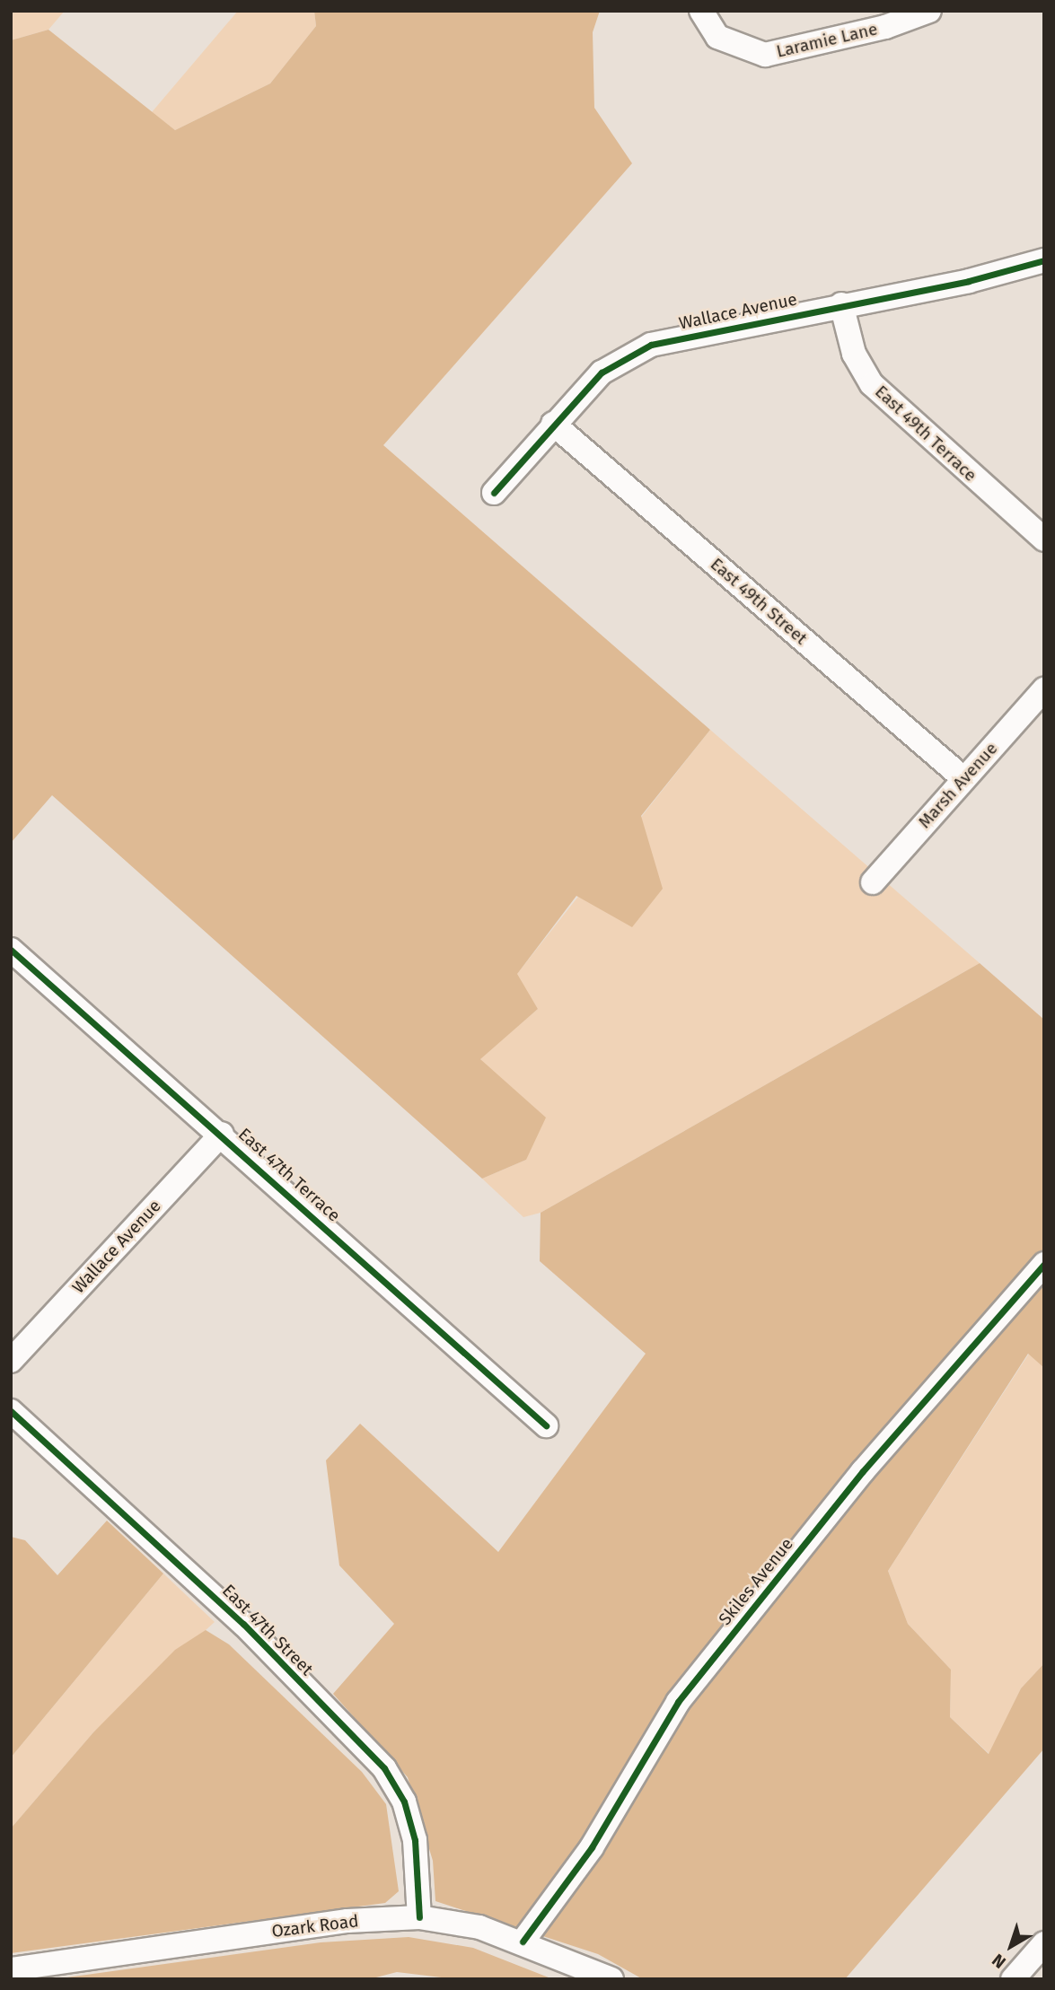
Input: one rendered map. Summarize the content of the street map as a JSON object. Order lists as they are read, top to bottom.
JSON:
{
  "streets": {
    "street": [
      "Laramie Lane",
      "Wallace Avenue",
      "East 49th Terrace",
      "East 49th Street",
      "Marsh Avenue",
      "East 47th Terrace",
      "Skiles Avenue",
      "East 47th Street",
      "Ozark Road"
    ]
  },
  "crossings": [
    ["Wallace Avenue", "East 49th Terrace"],
    ["Wallace Avenue", "East 49th Street"],
    ["Wallace Avenue", "East 47th Terrace"],
    ["East 49th Street", "Marsh Avenue"],
    ["Skiles Avenue", "Ozark Road"],
    ["East 47th Street", "Ozark Road"]
  ],
  "north": "bottom left"
}
